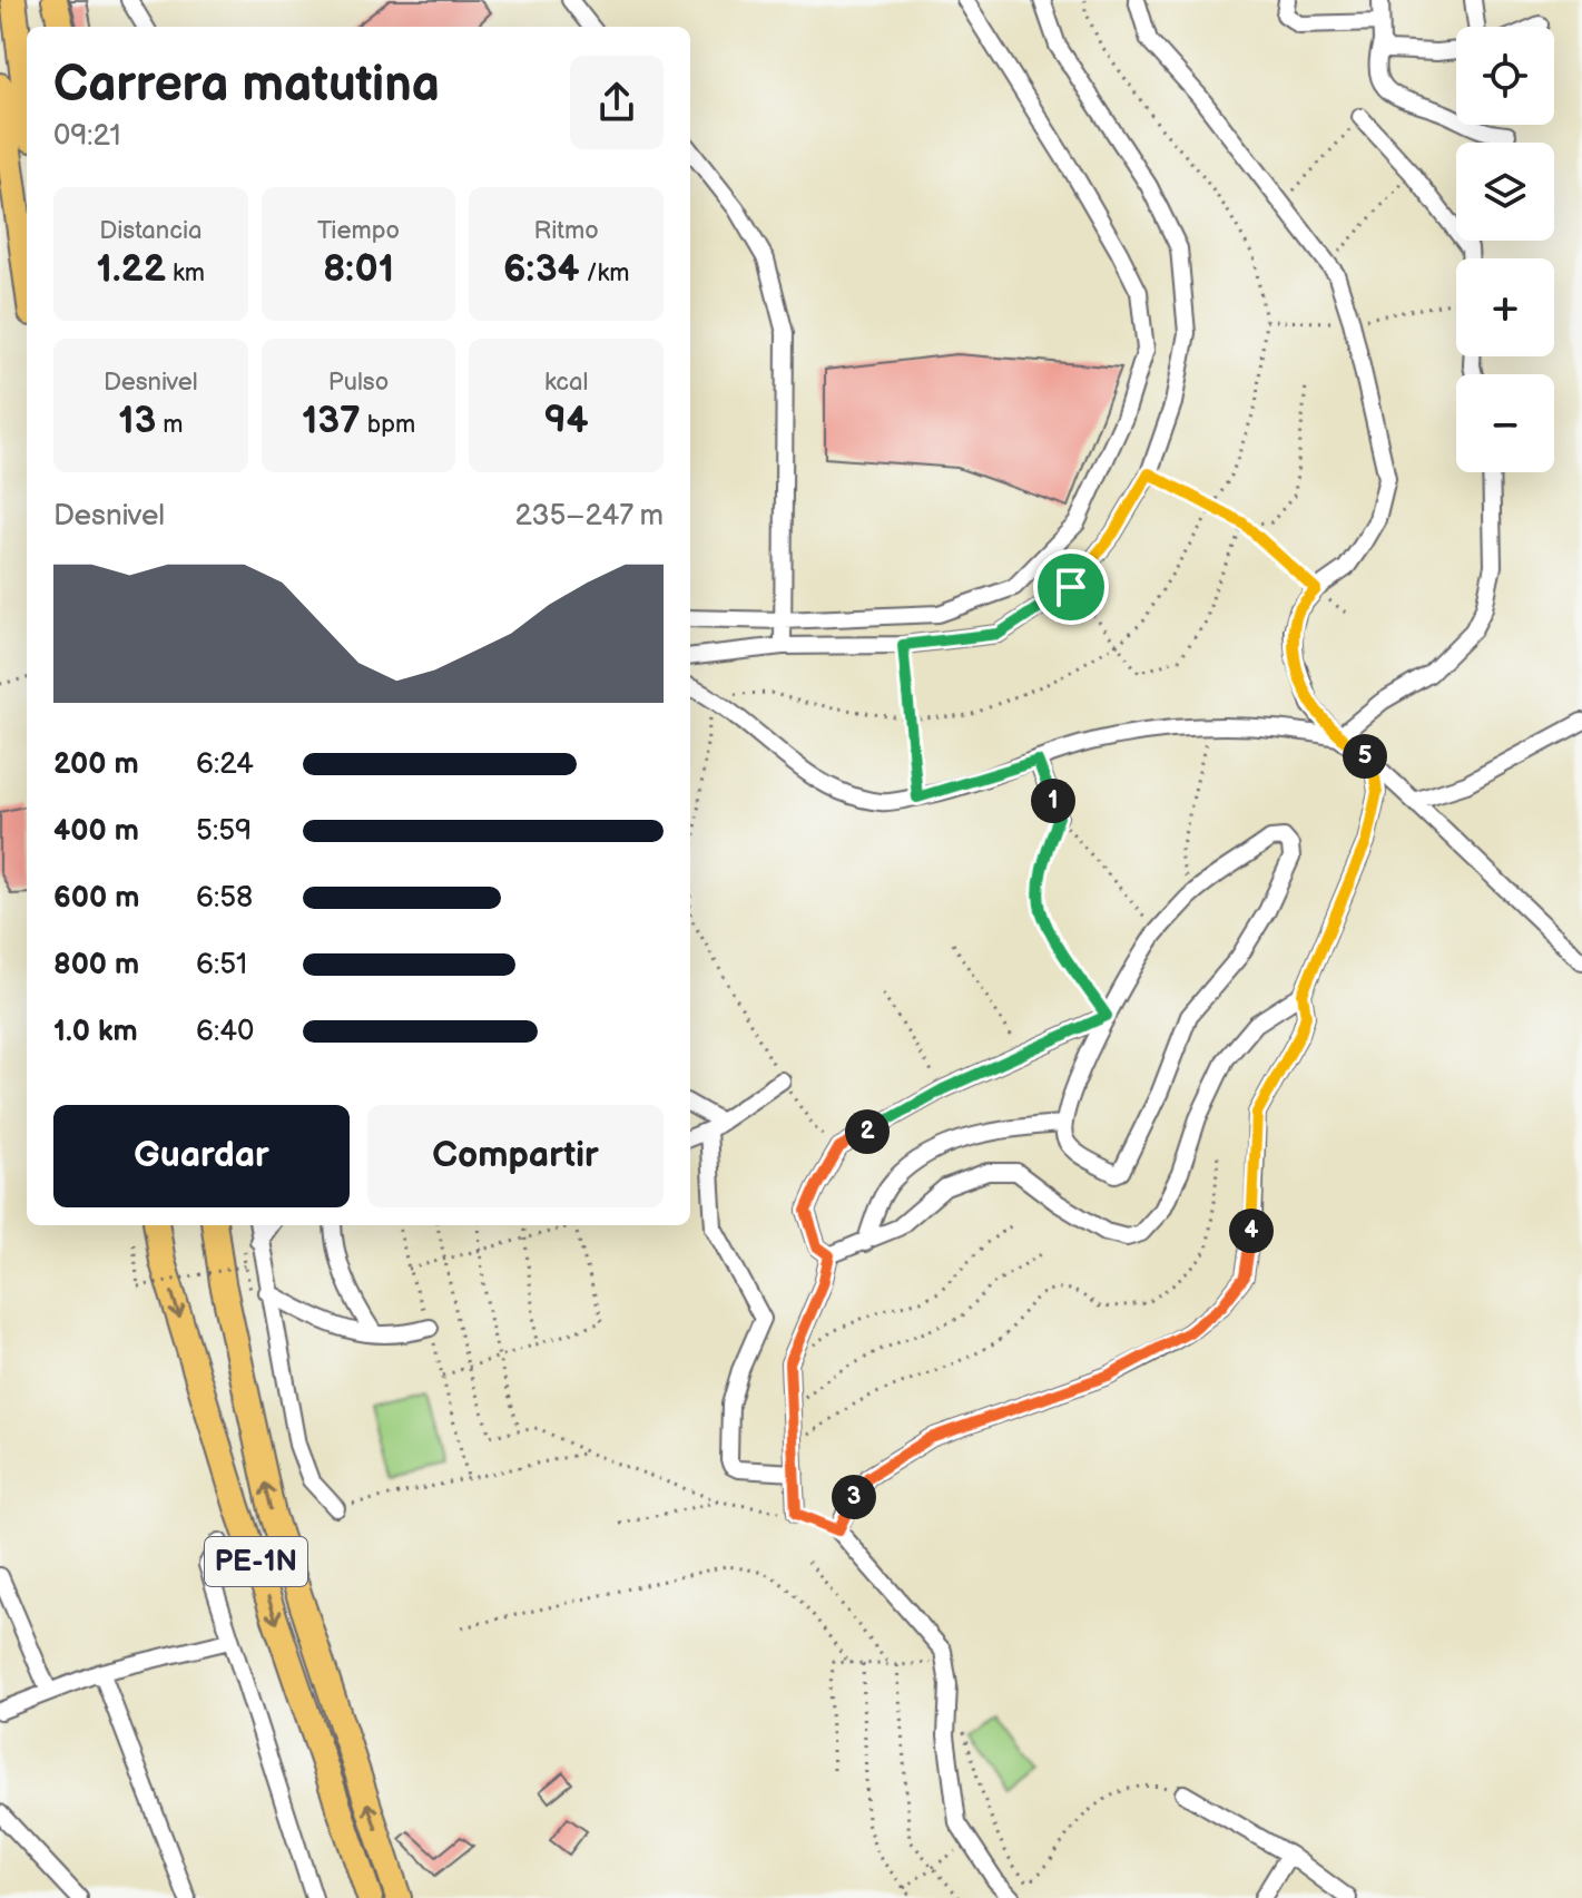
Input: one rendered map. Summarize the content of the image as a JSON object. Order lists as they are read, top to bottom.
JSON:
{
  "streets": {
    "highway": ["PE-1N"]
  },
  "page": {
    "map_buttons": ["+", "−"],
    "heading": ["Carrera matutina", "09:21"],
    "stats": [
      ["Distancia", "1.22 km"],
      ["Tiempo", "8:01"],
      ["Ritmo", "6:34 /km"],
      ["Desnivel", "13 m"],
      ["Pulso", "137 bpm"],
      ["kcal", "94"]
    ],
    "chart": ["Desnivel", "235–247 m"],
    "list": [
      {
        "name": "200 m",
        "note": "6:24"
      },
      {
        "name": "400 m",
        "note": "5:59"
      },
      {
        "name": "600 m",
        "note": "6:58"
      },
      {
        "name": "800 m",
        "note": "6:51"
      },
      {
        "name": "1.0 km",
        "note": "6:40"
      }
    ],
    "pins": [
      "5",
      "1",
      "2",
      "4",
      "3"
    ],
    "buttons": ["Guardar", "Compartir"]
  }
}
